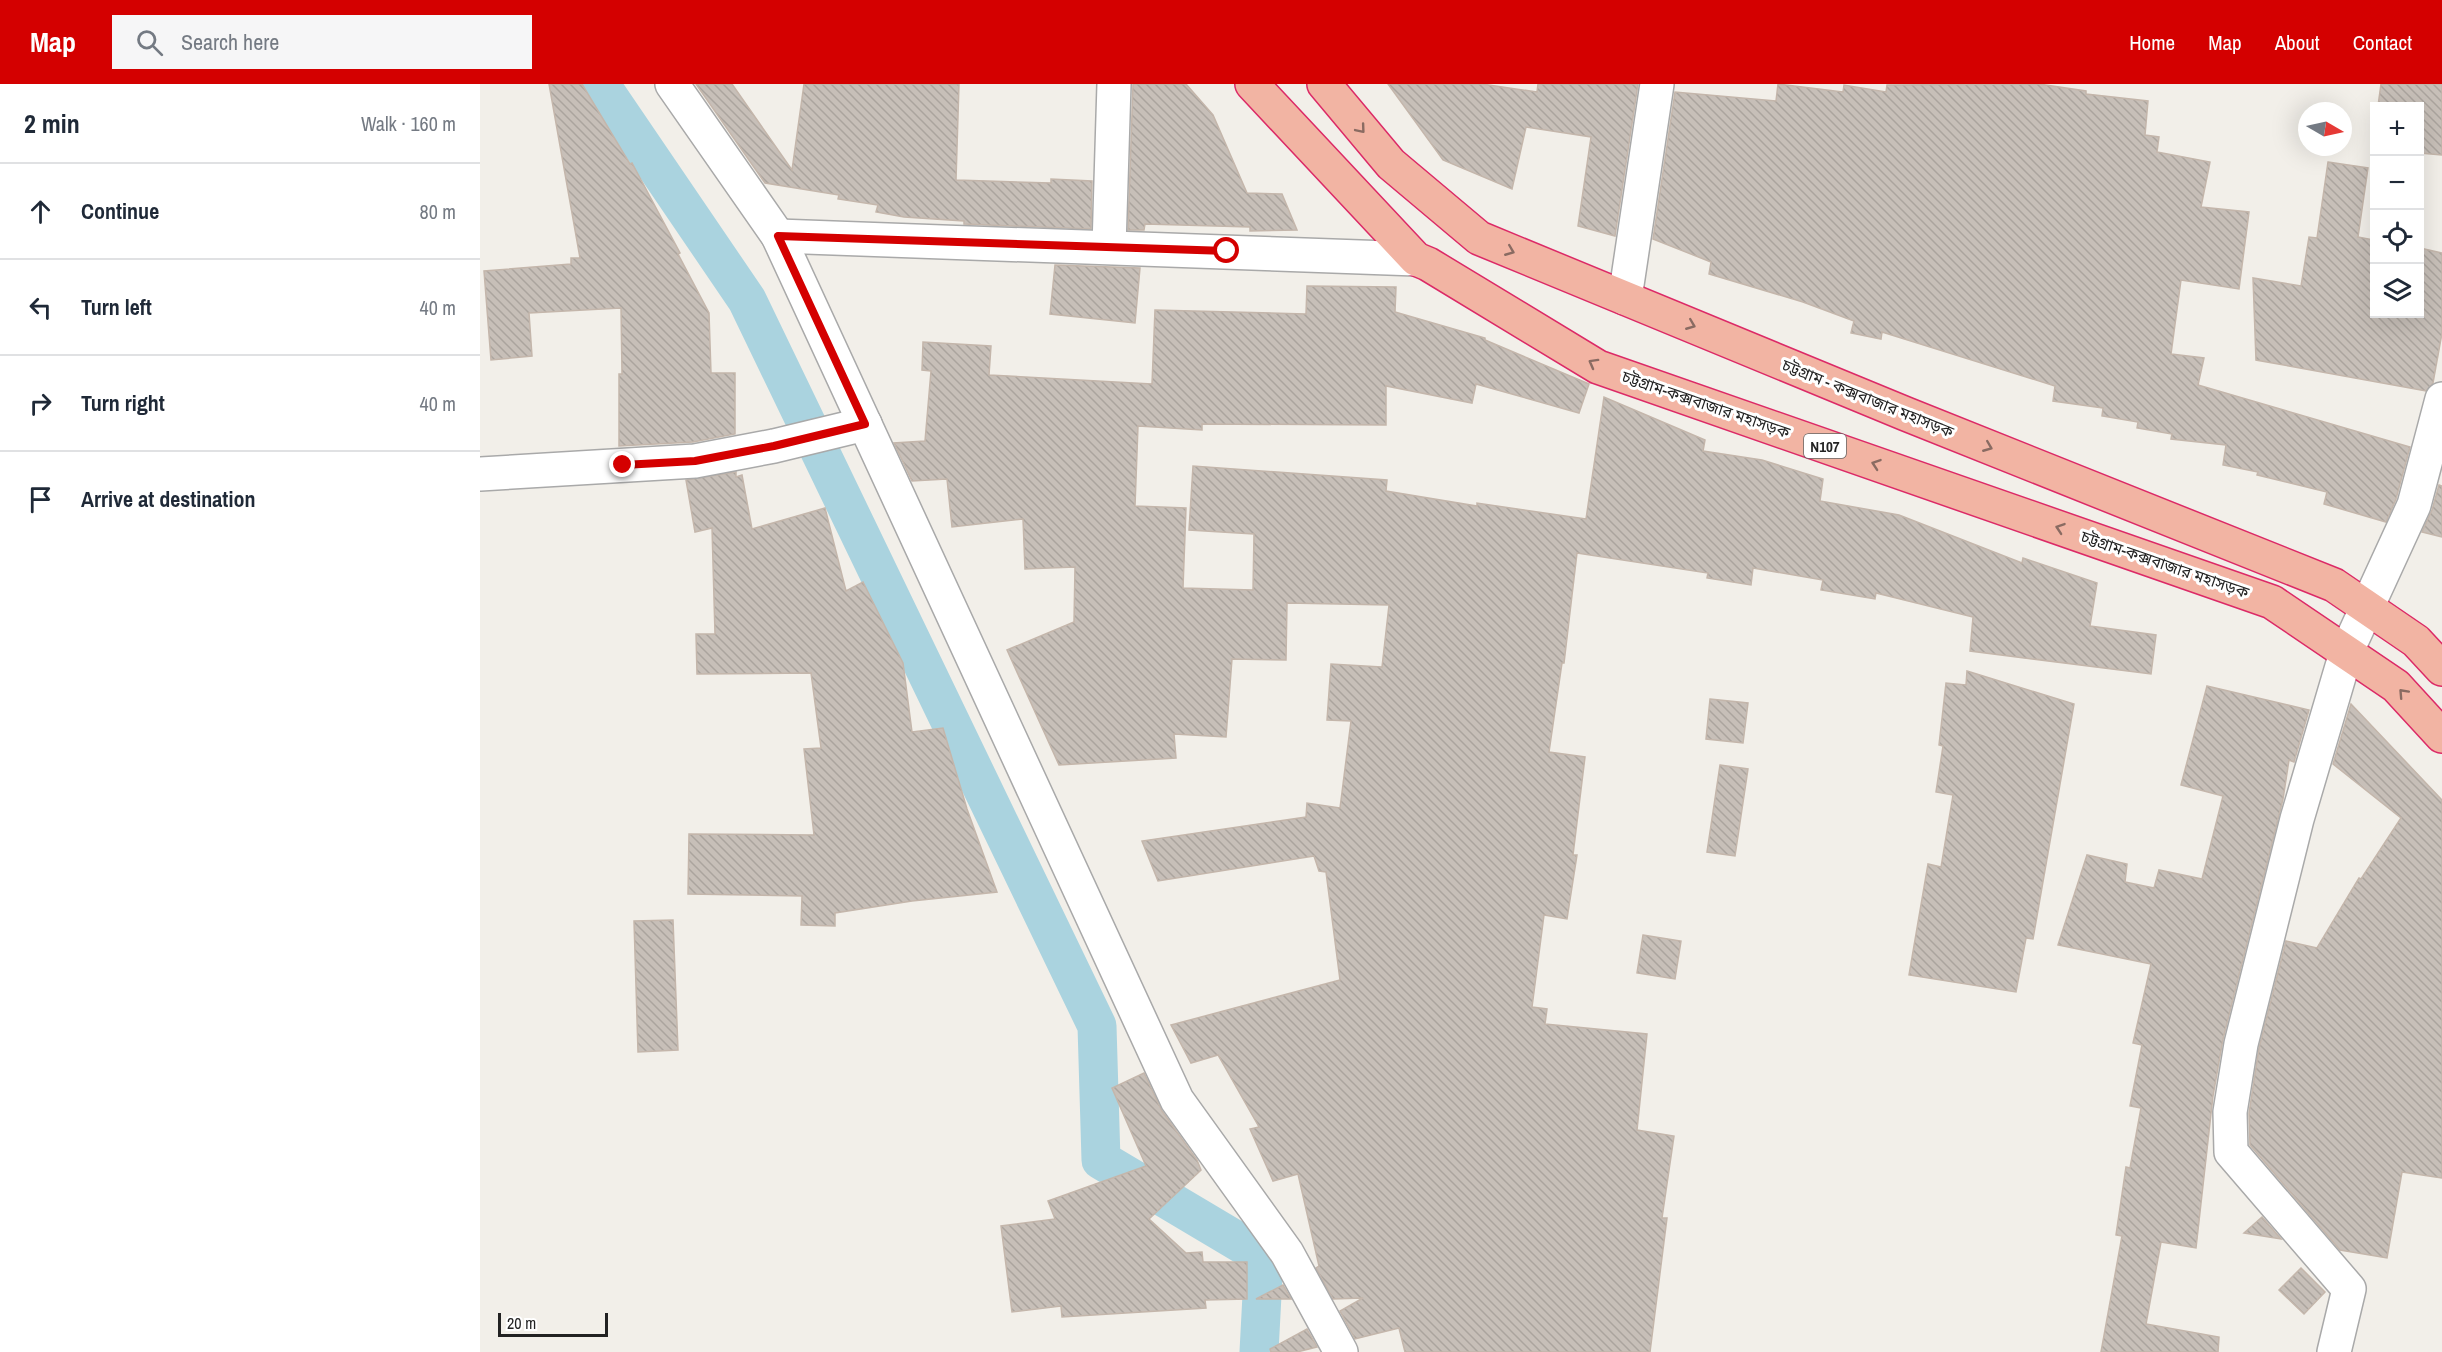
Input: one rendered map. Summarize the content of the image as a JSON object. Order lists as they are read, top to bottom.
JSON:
{
  "streets": {
    "highway": ["চট্টগ্রাম - কক্সবাজার মহাসড়ক", "চট্টগ্রাম-কক্সবাজার মহাসড়ক", "N107"]
  },
  "one_way": ["চট্টগ্রাম - কক্সবাজার মহাসড়ক", "চট্টগ্রাম-কক্সবাজার মহাসড়ক"],
  "scale_bar": "20 m",
  "north": "right",
  "page": {
    "header": "Map",
    "search": "Search here",
    "nav": [
      "Home",
      "Map",
      "About",
      "Contact"
    ],
    "heading": ["2 min", "Walk · 160 m"],
    "map_buttons": ["+", "−"],
    "list": [
      ["Continue", "80 m"],
      ["Turn left", "40 m"],
      ["Turn right", "40 m"],
      "Arrive at destination"
    ],
    "scale": "20 m"
  }
}
